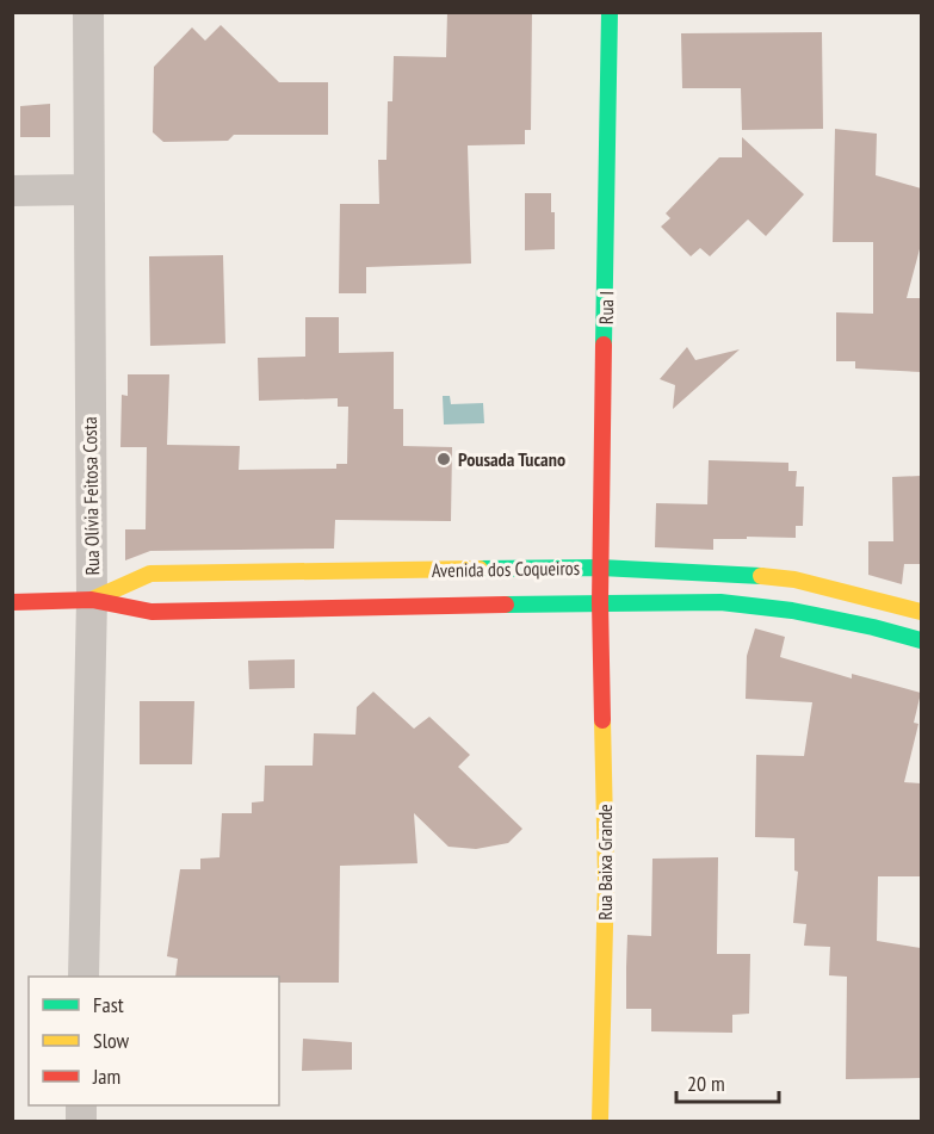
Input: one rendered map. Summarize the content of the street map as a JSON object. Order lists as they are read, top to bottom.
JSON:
{
  "streets": {
    "main road": ["Rua I", "Avenida dos Coqueiros", "Rua Baixa Grande"],
    "street": ["Rua Olívia Feitosa Costa"]
  },
  "crossings": [
    ["Rua I", "Avenida dos Coqueiros"],
    ["Rua I", "Rua Baixa Grande"],
    ["Rua Olívia Feitosa Costa", "Avenida dos Coqueiros"],
    ["Avenida dos Coqueiros", "Rua Baixa Grande"]
  ],
  "places": ["Pousada Tucano"],
  "legend": ["Fast", "Slow", "Jam"],
  "scale_bar": "20 m"
}
